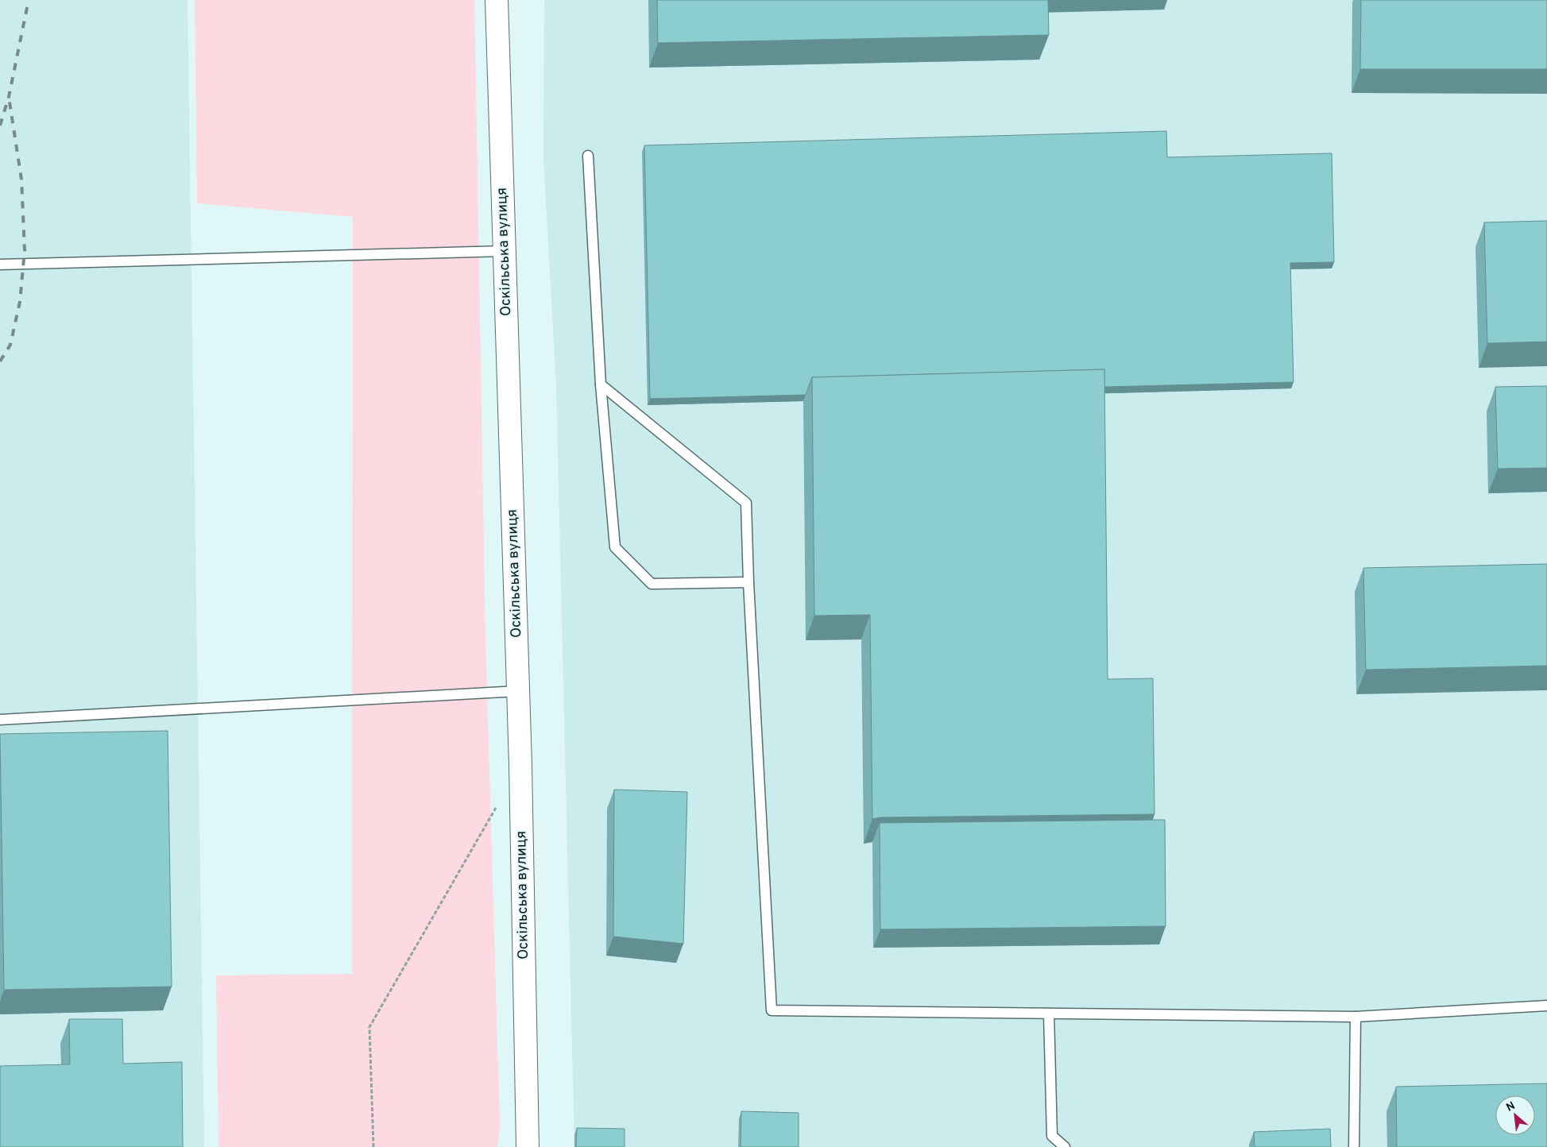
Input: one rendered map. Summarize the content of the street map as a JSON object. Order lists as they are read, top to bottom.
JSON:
{
  "streets": {
    "main road": ["Оскільська вулиця"]
  },
  "north": "top left"
}
